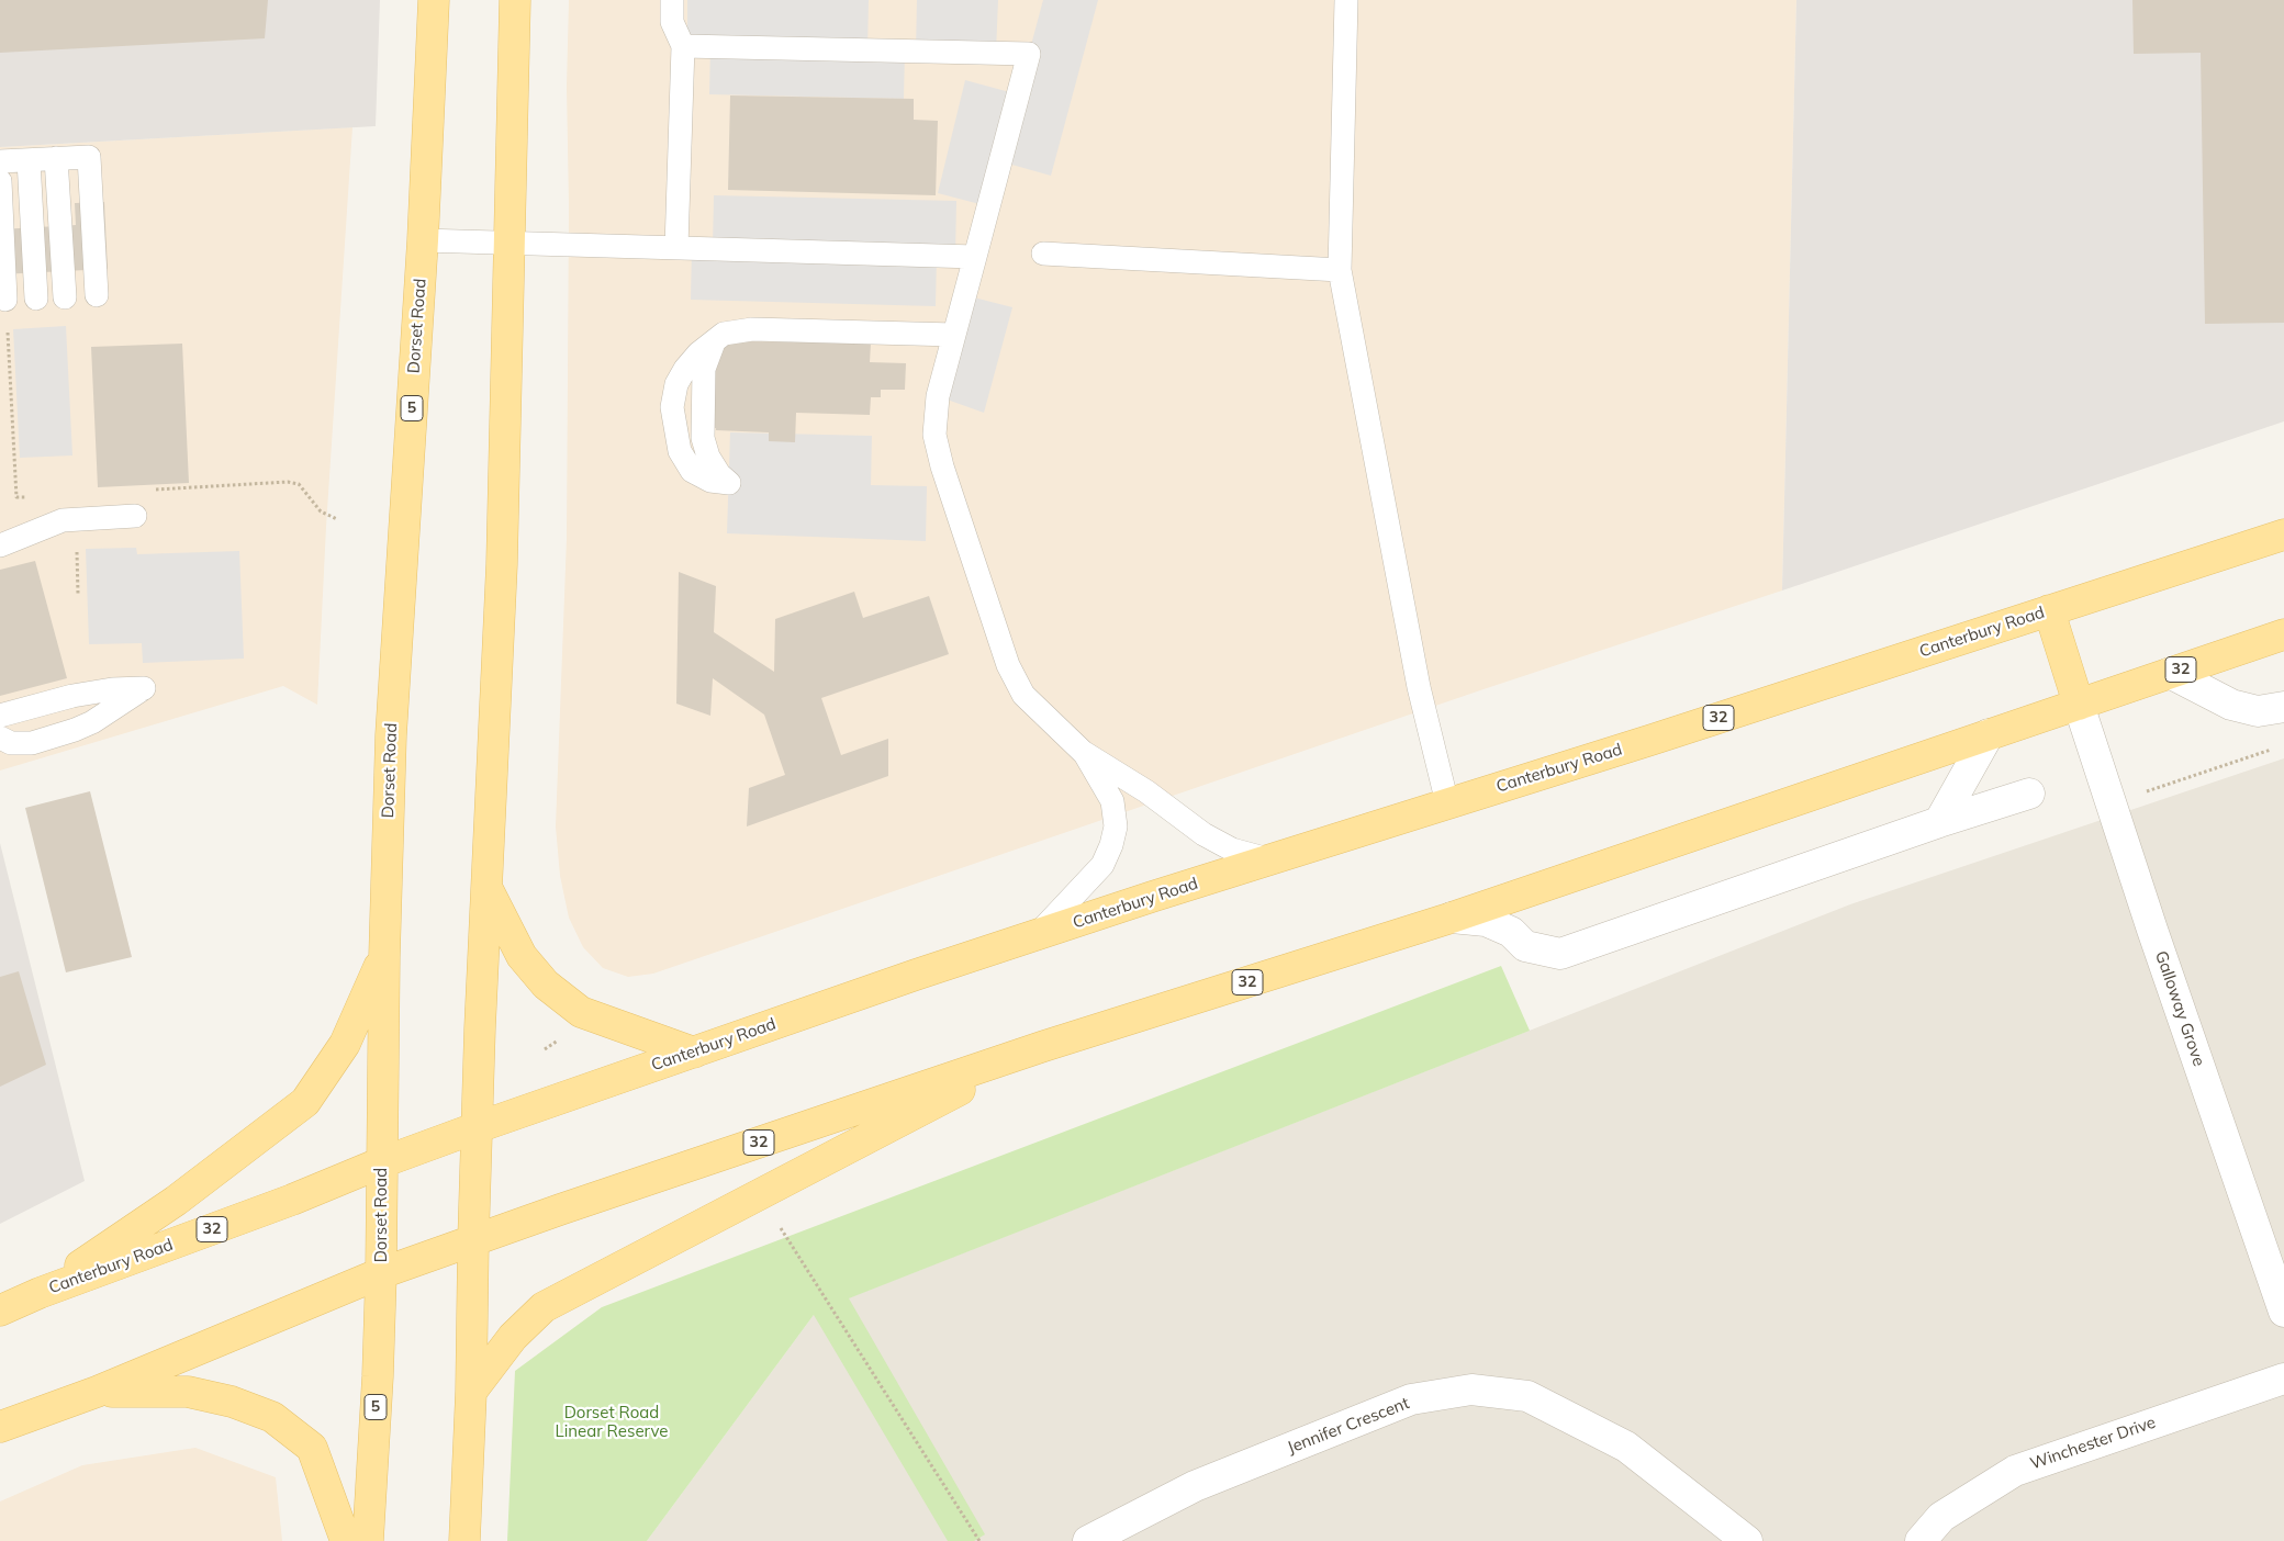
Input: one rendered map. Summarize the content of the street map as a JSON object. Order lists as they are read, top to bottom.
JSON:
{
  "streets": {
    "main road": [
      "Dorset Road",
      "5",
      "Canterbury Road",
      "32"
    ],
    "street": ["Galloway Grove", "Jennifer Crescent", "Winchester Drive"]
  },
  "crossings": [
    ["Dorset Road", "Canterbury Road"],
    ["Dorset Road", "32"],
    ["32", "Galloway Grove"]
  ],
  "parks": ["Dorset Road Linear Reserve"]
}
